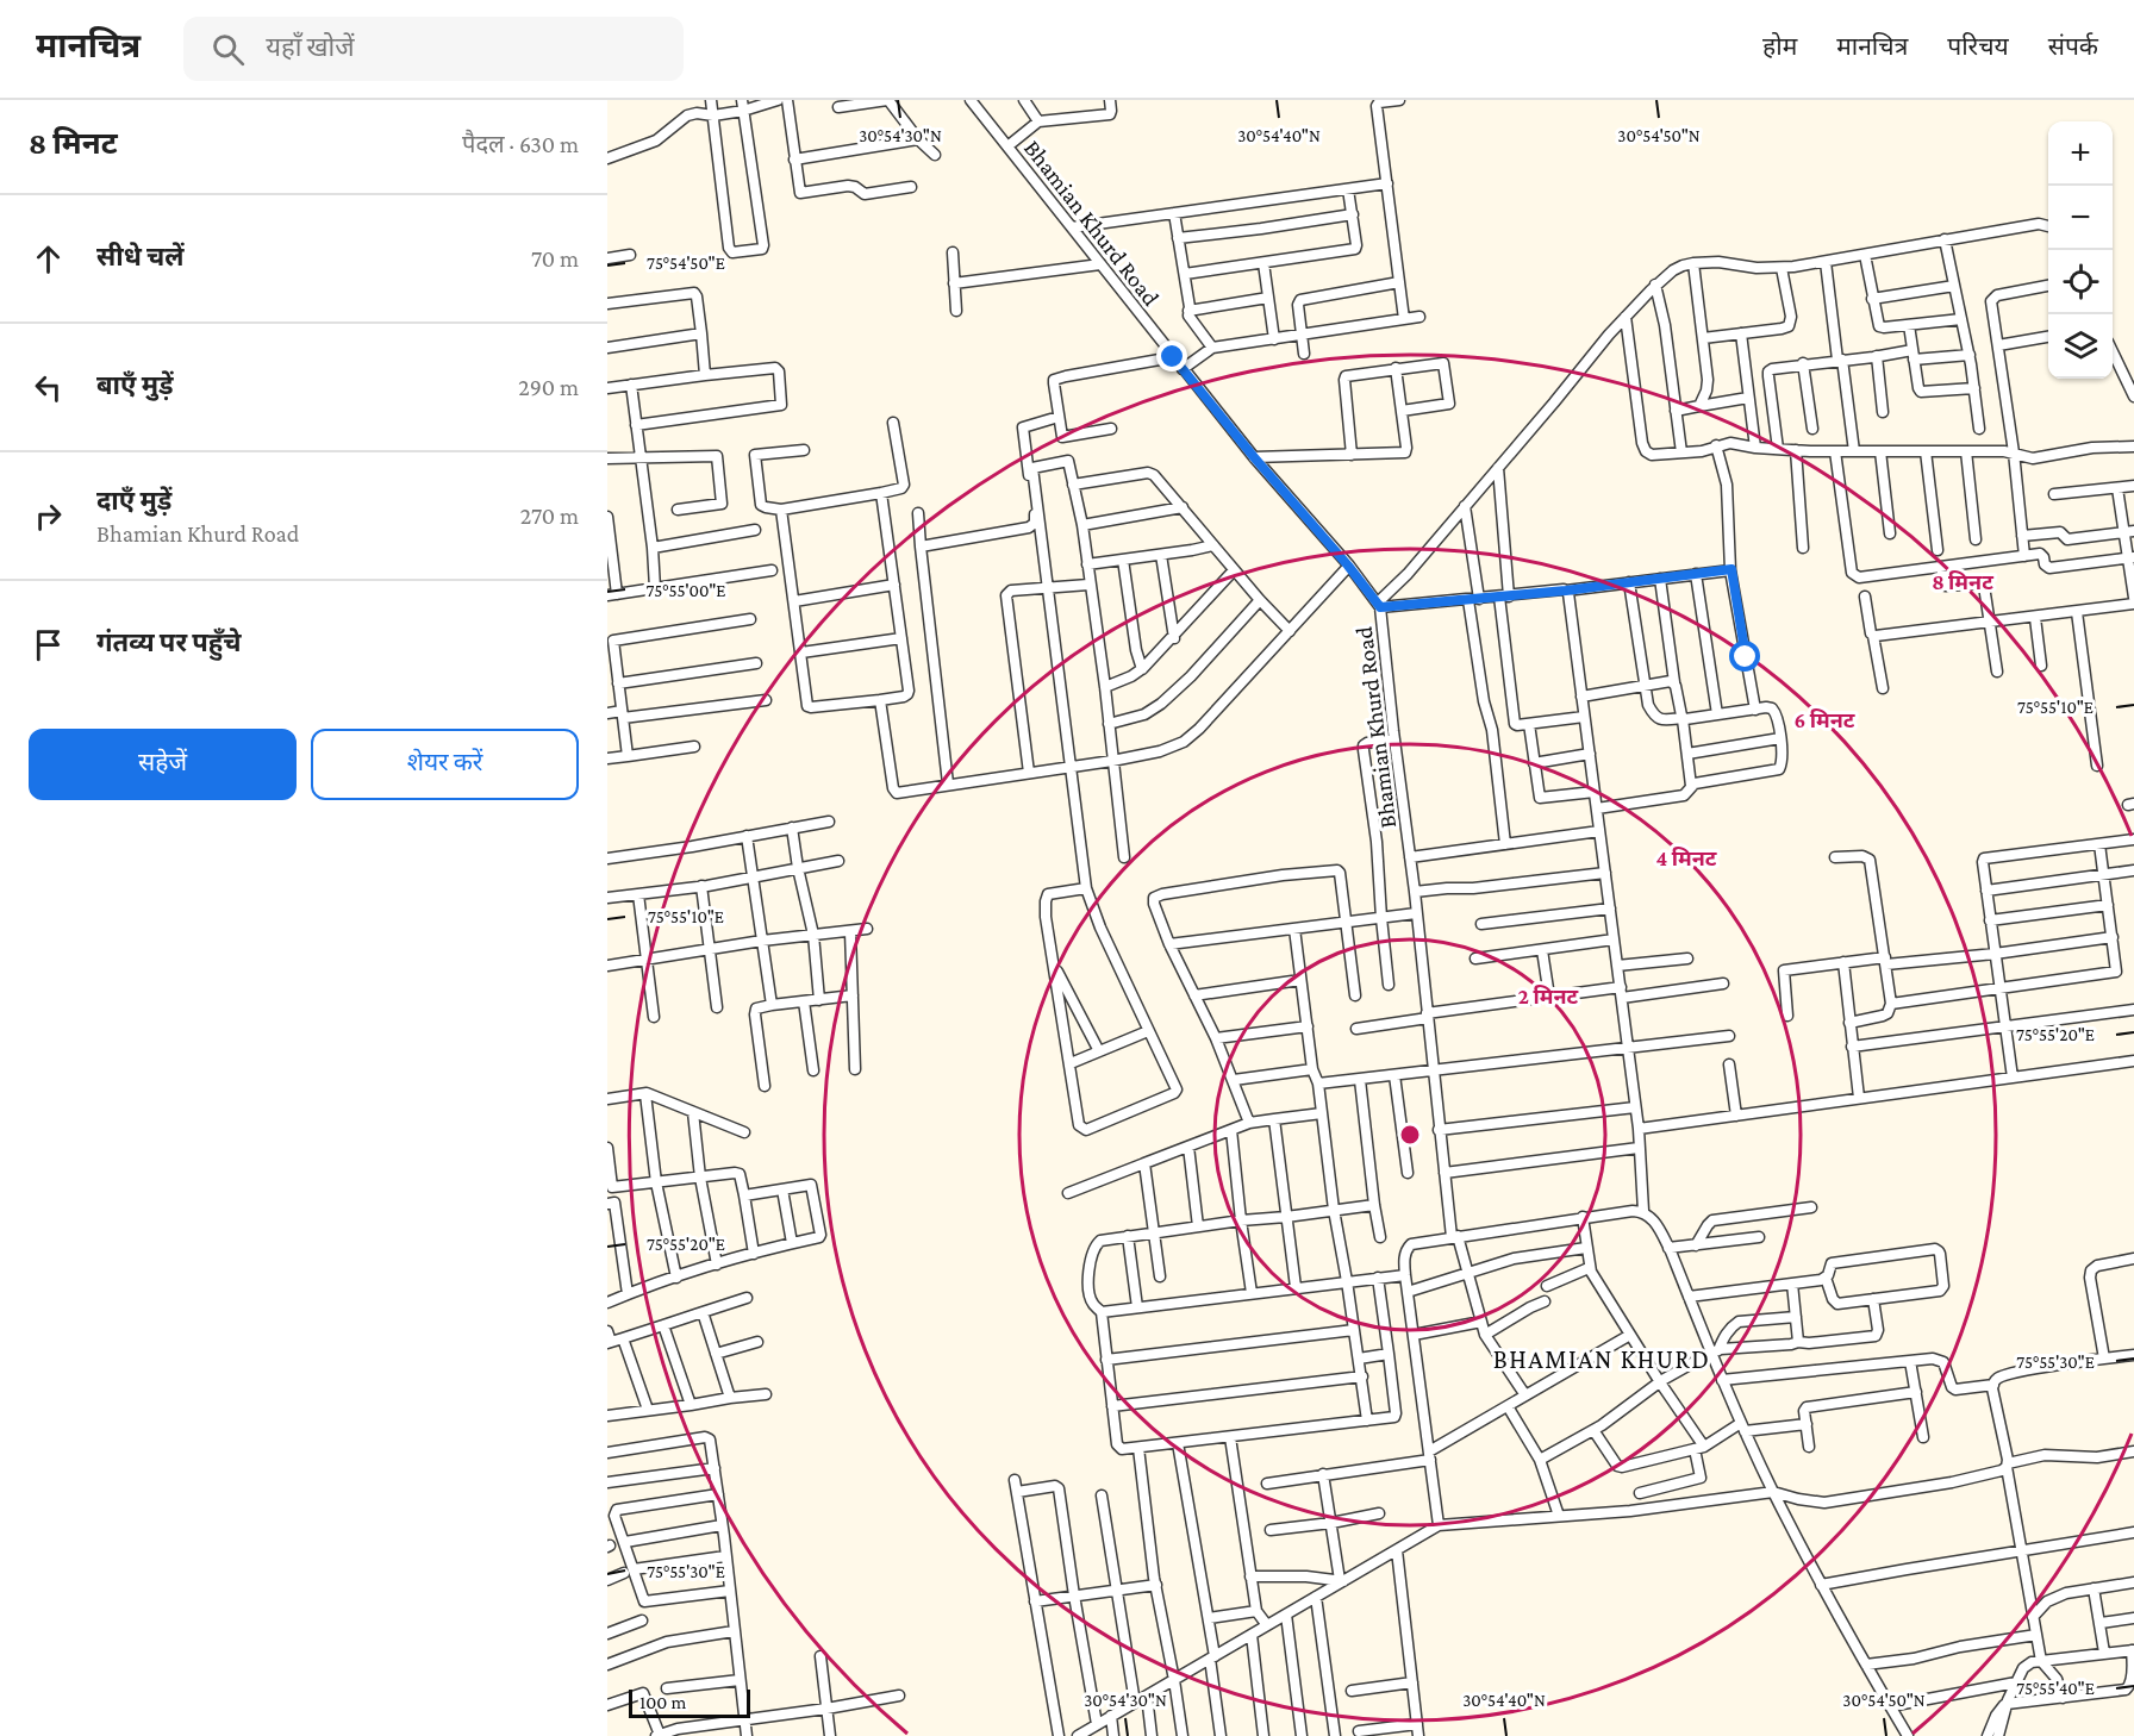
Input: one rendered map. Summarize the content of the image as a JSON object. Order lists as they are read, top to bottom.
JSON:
{
  "streets": {
    "street": ["Bhamian Khurd Road"]
  },
  "districts": ["BHAMIAN KHURD"],
  "scale_bar": "100 m",
  "page": {
    "header": "मानचित्र",
    "search": "यहाँ खोजें",
    "nav": [
      "होम",
      "मानचित्र",
      "परिचय",
      "संपर्क"
    ],
    "heading": ["8 मिनट", "पैदल · 630 m"],
    "map_buttons": ["+", "−"],
    "list": [
      ["सीधे चलें", "70 m"],
      ["बाएँ मुड़ें", "290 m"],
      ["दाएँ मुड़ें", "Bhamian Khurd Road", "270 m"],
      "गंतव्य पर पहुँचे"
    ],
    "buttons": ["सहेजें", "शेयर करें"],
    "scale": "100 m"
  },
  "coordinates": [
    "30°54'30\"N",
    "30°54'40\"N",
    "30°54'50\"N",
    "75°54'50\"E",
    "75°55'00\"E",
    "75°55'10\"E",
    "75°55'20\"E",
    "75°55'30\"E",
    "75°55'40\"E"
  ],
  "rings": [
    "8 मिनट",
    "6 मिनट",
    "4 मिनट",
    "2 मिनट"
  ]
}
